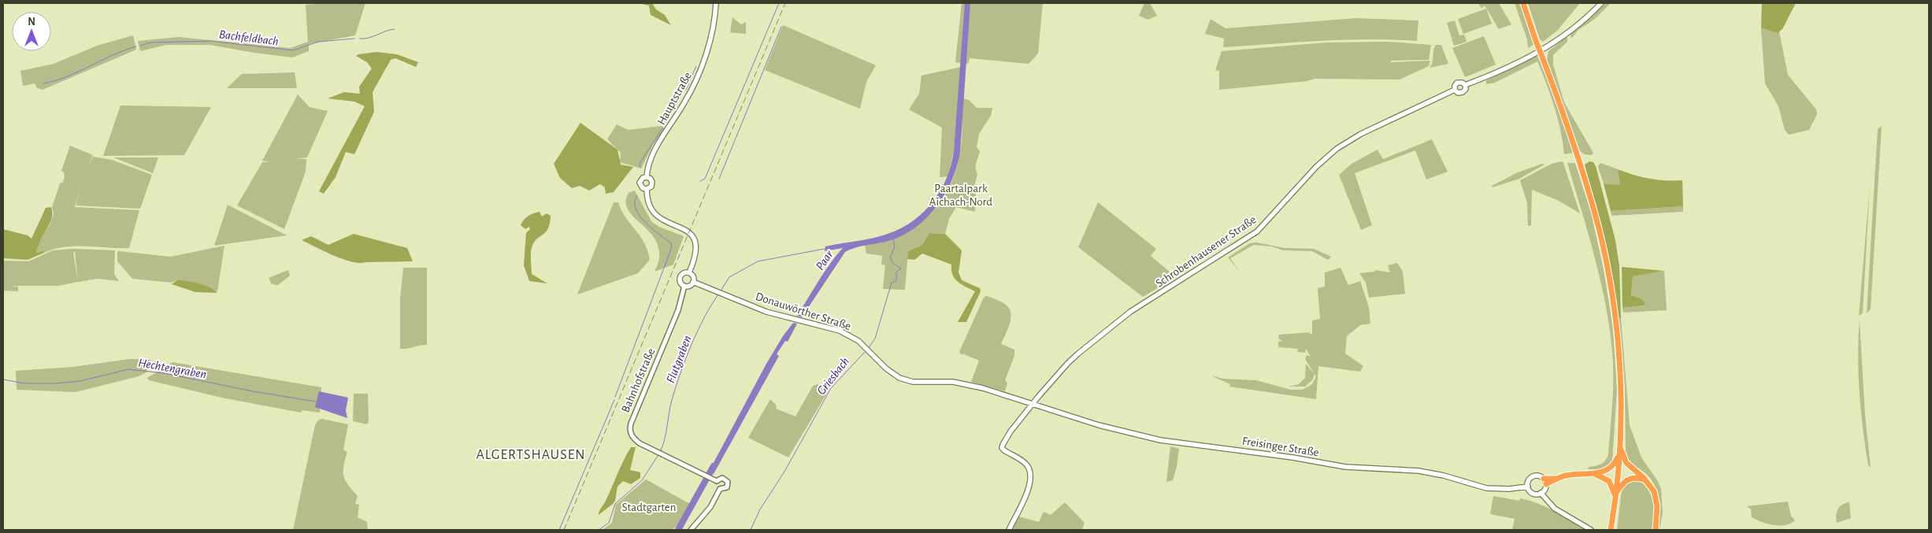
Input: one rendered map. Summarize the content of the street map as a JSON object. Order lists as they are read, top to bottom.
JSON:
{
  "streets": {
    "main road": [
      "Hauptstraße",
      "Schrobenhausener Straße",
      "Donauwörther Straße",
      "Freisinger Straße"
    ],
    "street": ["Bahnhofstraße"]
  },
  "crossings": [
    ["Schrobenhausener Straße", "Donauwörther Straße"],
    ["Schrobenhausener Straße", "Freisinger Straße"],
    ["Donauwörther Straße", "Bahnhofstraße"],
    ["Donauwörther Straße", "Freisinger Straße"]
  ],
  "districts": ["ALGERTSHAUSEN"],
  "water": [
    "Bachfeldbach",
    "Paar",
    "Flutgraben",
    "Hechtengraben",
    "Griesbach"
  ],
  "parks": ["Paartalpark Aichach-Nord", "Stadtgarten"],
  "north": "top"
}
